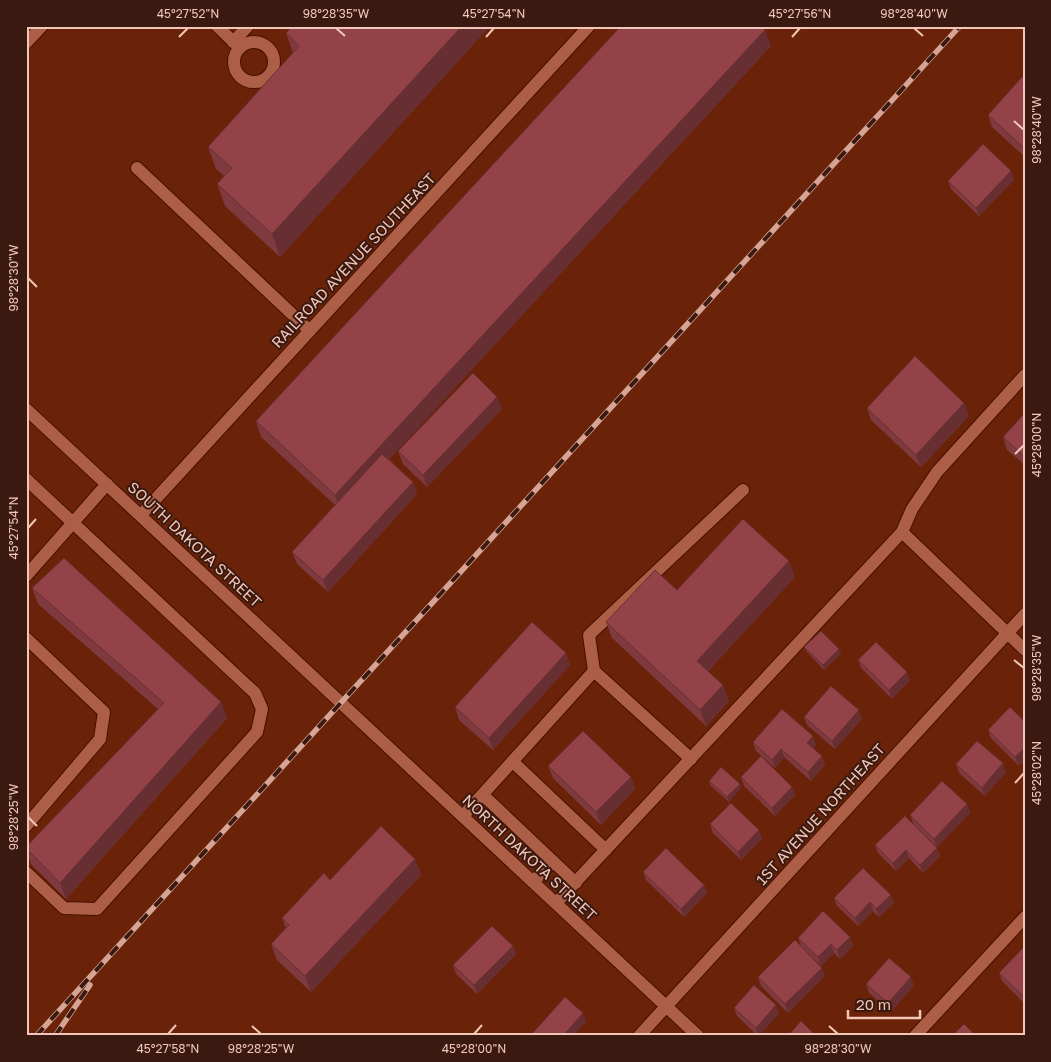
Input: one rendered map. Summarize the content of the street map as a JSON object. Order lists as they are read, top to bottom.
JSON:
{
  "streets": {
    "street": [
      "RAILROAD AVENUE SOUTHEAST",
      "SOUTH DAKOTA STREET",
      "1ST AVENUE NORTHEAST",
      "NORTH DAKOTA STREET"
    ]
  },
  "crossings": [
    ["RAILROAD AVENUE SOUTHEAST", "SOUTH DAKOTA STREET"],
    ["SOUTH DAKOTA STREET", "NORTH DAKOTA STREET"],
    ["1ST AVENUE NORTHEAST", "NORTH DAKOTA STREET"]
  ],
  "scale_bar": "20 m",
  "coordinates": [
    "45°27'52\"N",
    "98°28'35\"W",
    "45°27'54\"N",
    "45°27'56\"N",
    "98°28'40\"W",
    "98°28'30\"W",
    "45°28'00\"N",
    "45°28'02\"N",
    "98°28'25\"W",
    "45°27'58\"N"
  ]
}
